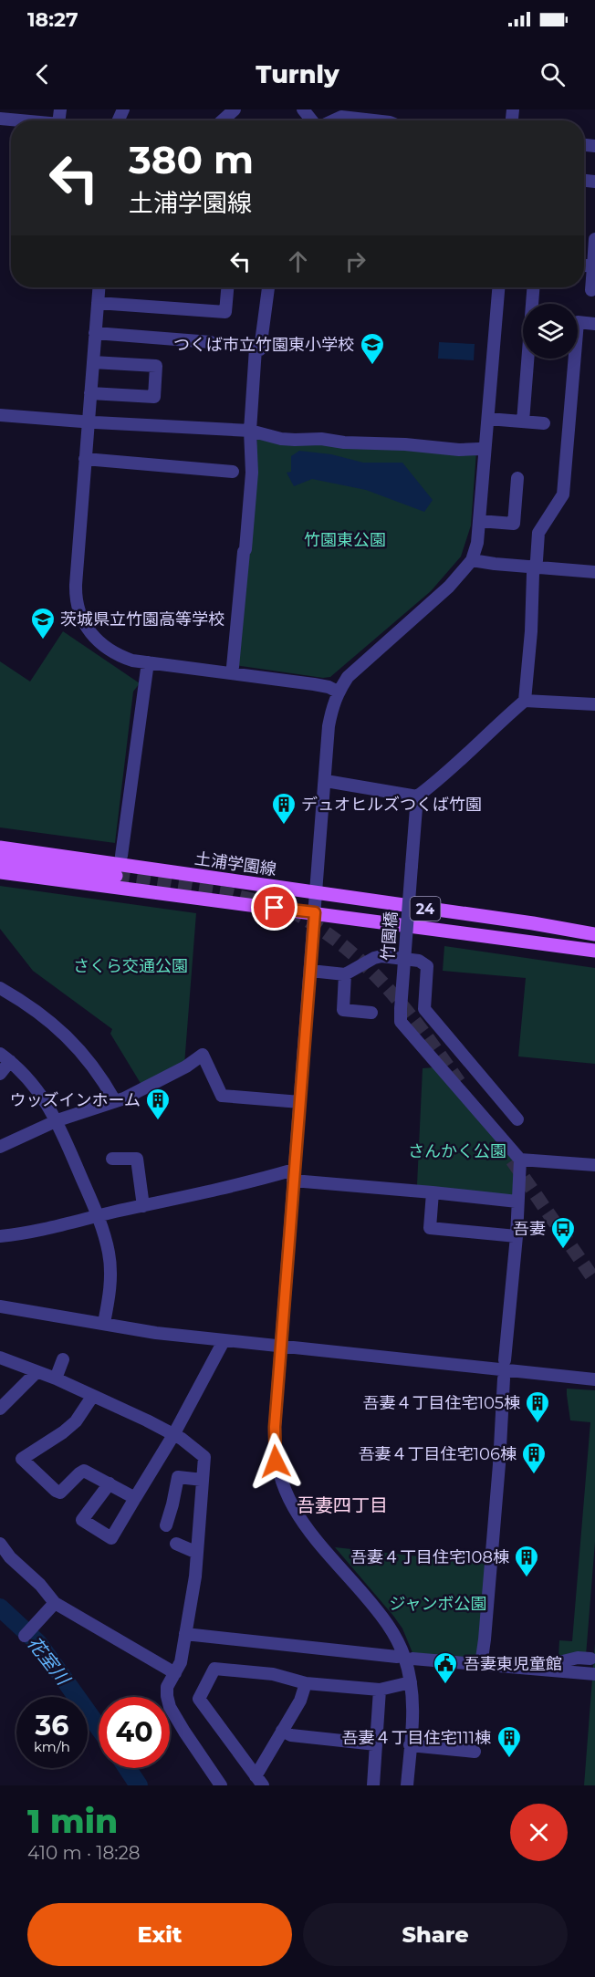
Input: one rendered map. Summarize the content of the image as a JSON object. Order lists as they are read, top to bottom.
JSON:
{
  "streets": {
    "main road": ["土浦学園線", "24"],
    "street": ["竹園橋"]
  },
  "districts": ["吾妻四丁目"],
  "water": ["花室川"],
  "parks": [
    "竹園東公園",
    "さくら交通公園",
    "さんかく公園",
    "ジャンボ公園"
  ],
  "places": {
    "school or university": ["つくば市立竹園東小学校", "茨城県立竹園高等学校"],
    "building": [
      "デュオヒルズつくば竹園",
      "ウッズインホーム",
      "吾妻４丁目住宅105棟",
      "吾妻４丁目住宅106棟",
      "吾妻４丁目住宅108棟",
      "吾妻４丁目住宅111棟"
    ],
    "bus stop": ["吾妻"],
    "public building": ["吾妻東児童館"]
  },
  "page": {
    "status": "18:27",
    "header": "Turnly",
    "turn": ["380 m", "土浦学園線"],
    "speed": "36 km/h",
    "limit": "40",
    "heading": ["1 min", "410 m · 18:28"],
    "buttons": ["Exit", "Share"]
  }
}
